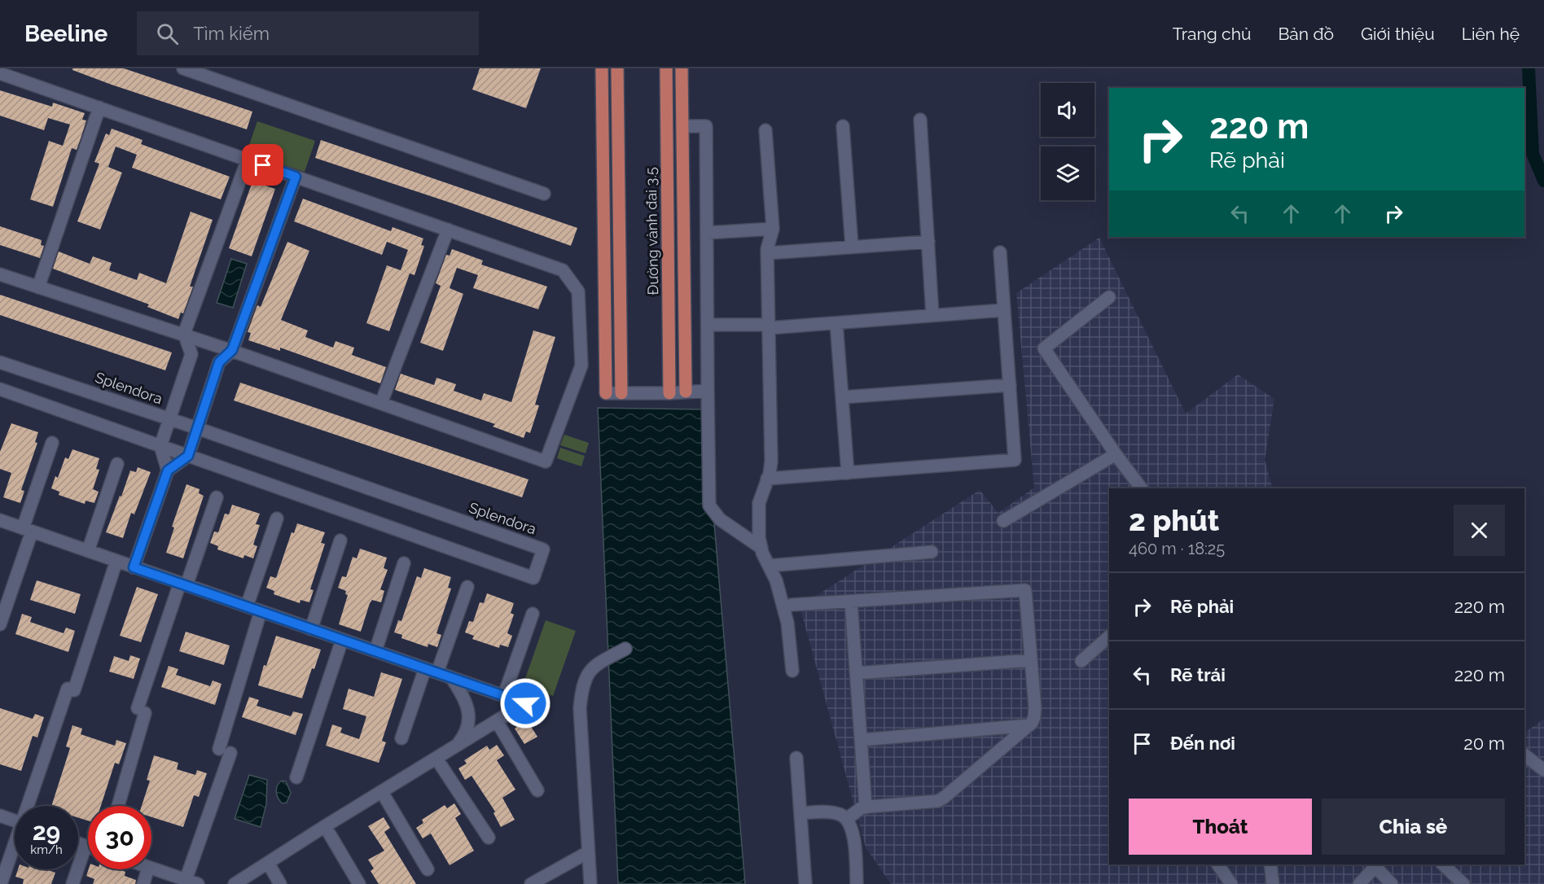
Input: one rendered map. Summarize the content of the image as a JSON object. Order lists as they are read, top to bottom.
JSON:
{
  "streets": {
    "main road": ["Đường vành đai 3.5"],
    "street": ["Splendora"]
  },
  "page": {
    "header": "Beeline",
    "search": "Tìm kiếm",
    "nav": [
      "Trang chủ",
      "Bản đồ",
      "Giới thiệu",
      "Liên hệ"
    ],
    "turn": ["220 m", "Rẽ phải"],
    "heading": ["2 phút", "460 m · 18:25"],
    "list": [
      {
        "name": "Rẽ phải",
        "value": "220 m"
      },
      {
        "name": "Rẽ trái",
        "value": "220 m"
      },
      {
        "name": "Đến nơi",
        "value": "20 m"
      }
    ],
    "buttons": ["Thoát", "Chia sẻ"],
    "speed": "29 km/h",
    "limit": "30"
  }
}
